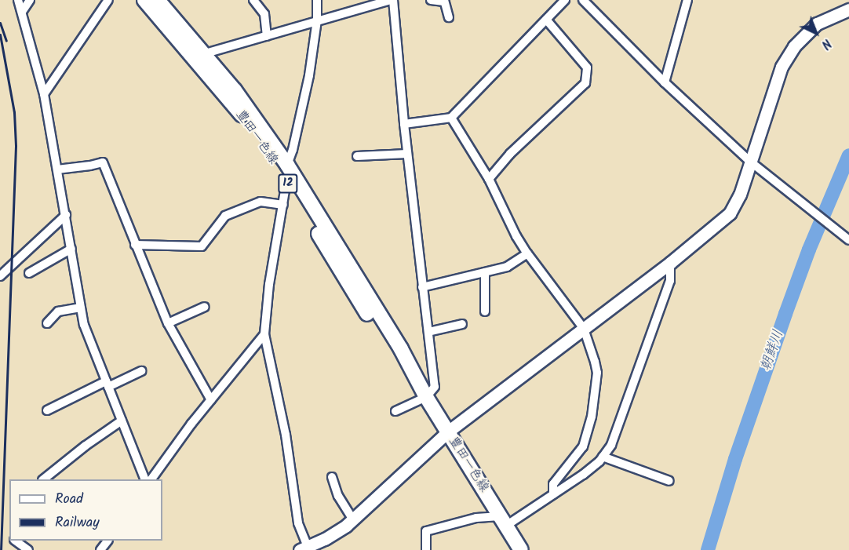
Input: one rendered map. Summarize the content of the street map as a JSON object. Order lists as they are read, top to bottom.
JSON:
{
  "streets": {
    "main road": ["豊田一色線", "12"]
  },
  "water": ["朝鮮川"],
  "legend": ["Road", "Railway"],
  "north": "bottom right"
}
